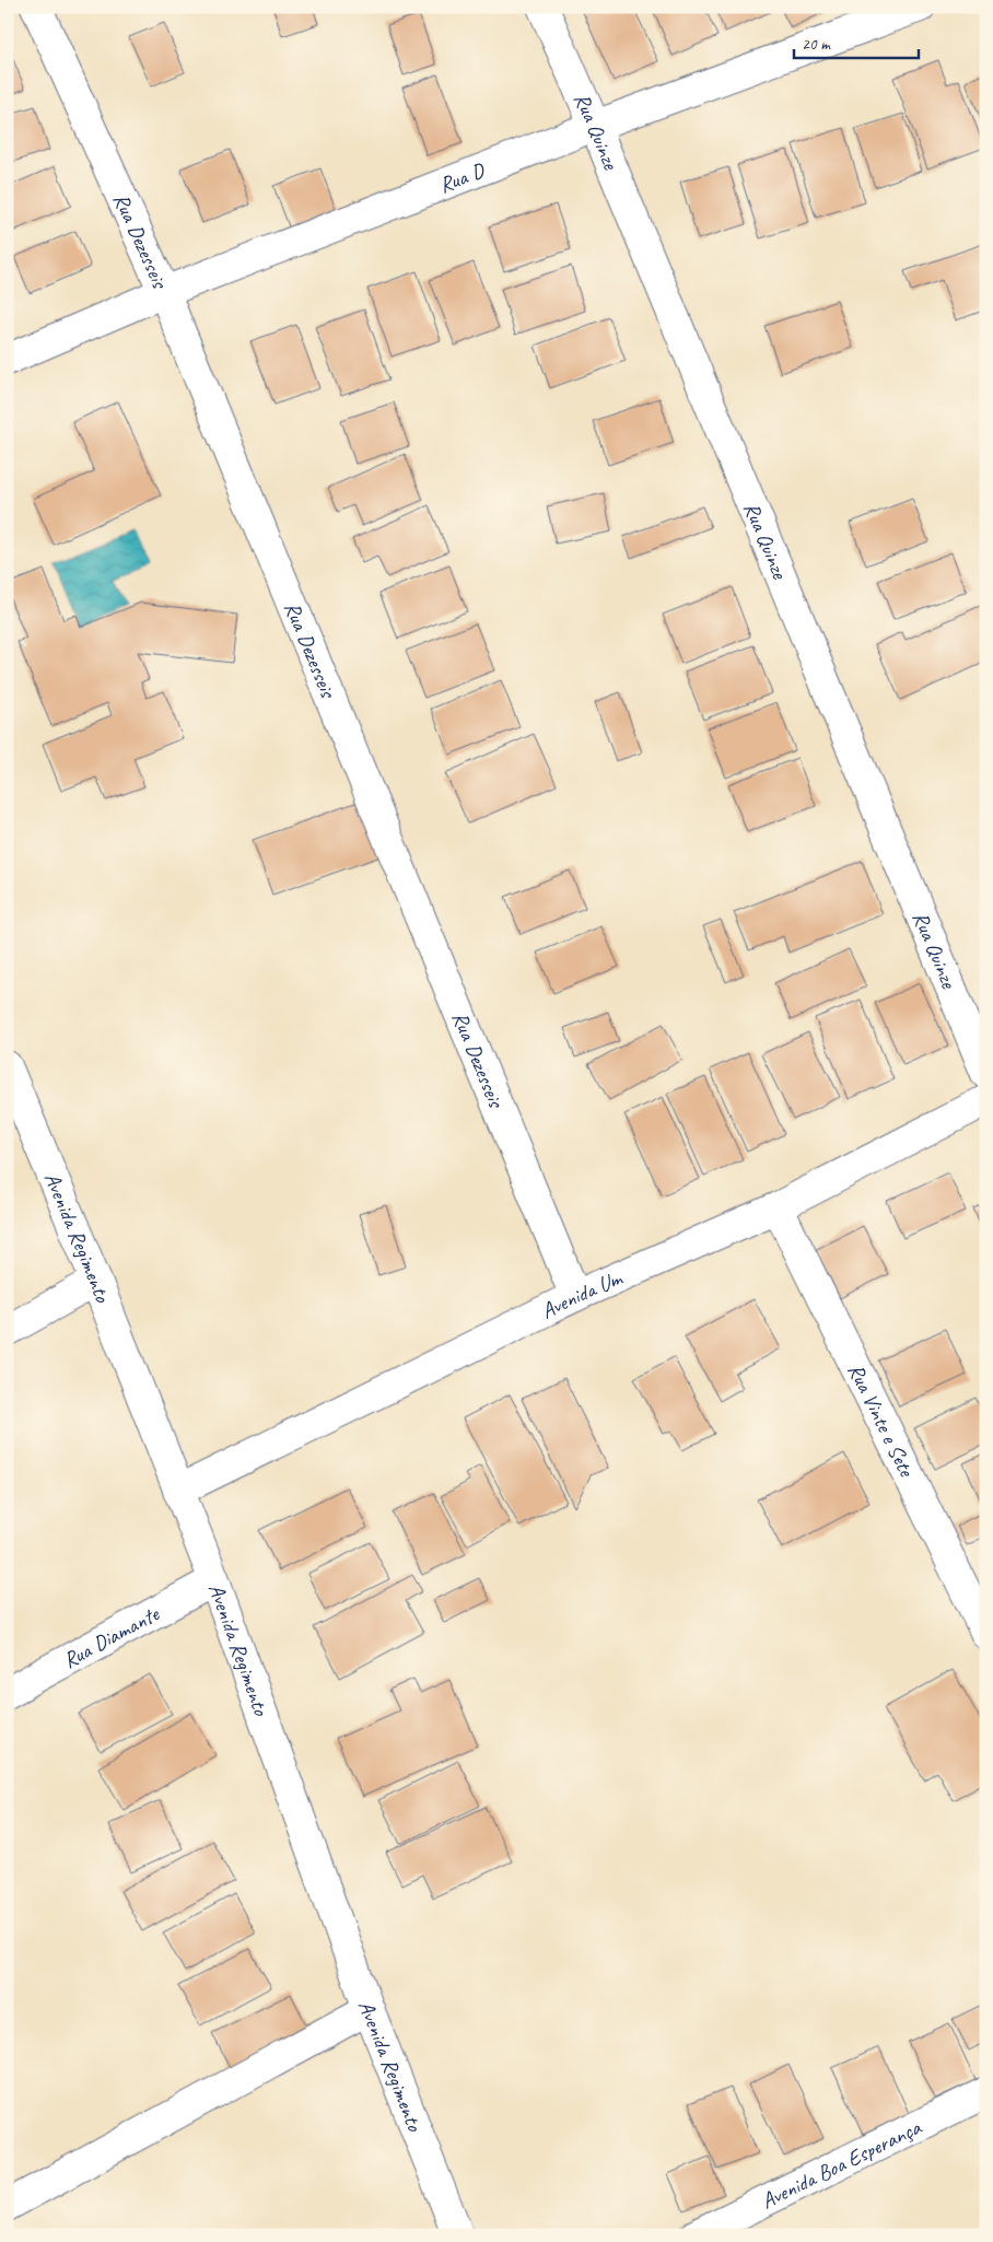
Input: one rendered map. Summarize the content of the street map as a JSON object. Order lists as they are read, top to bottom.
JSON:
{
  "streets": {
    "street": [
      "Rua Quinze",
      "Rua D",
      "Rua Dezesseis",
      "Avenida Regimento",
      "Avenida Um",
      "Rua Vinte e Sete",
      "Rua Diamante",
      "Avenida Boa Esperança"
    ]
  },
  "crossings": [
    ["Rua Quinze", "Rua D"],
    ["Rua D", "Rua Dezesseis"],
    ["Rua Dezesseis", "Avenida Um"],
    ["Avenida Regimento", "Avenida Um"],
    ["Avenida Regimento", "Rua Diamante"],
    ["Avenida Um", "Rua Vinte e Sete"]
  ],
  "scale_bar": "20 m"
}
